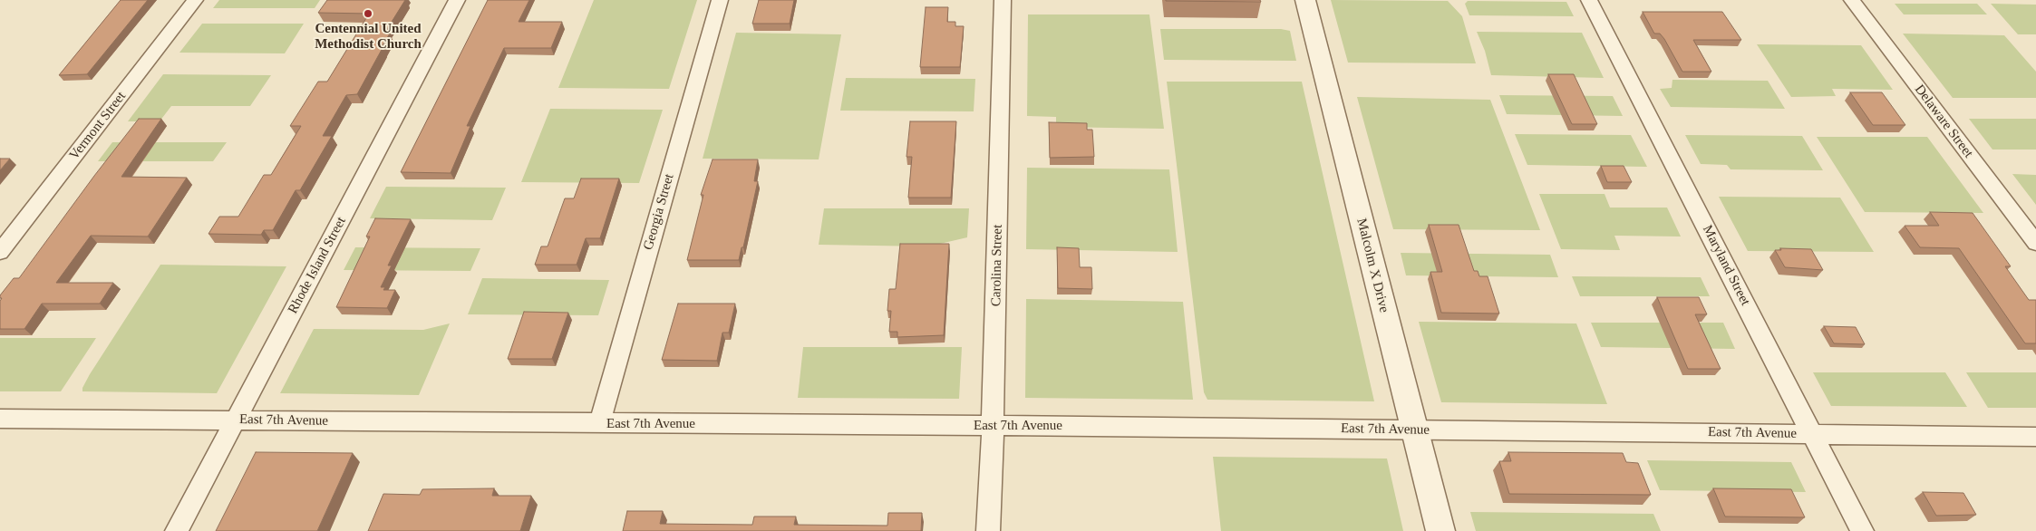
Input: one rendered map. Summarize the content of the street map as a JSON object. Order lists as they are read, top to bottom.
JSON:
{
  "streets": {
    "street": [
      "Delaware Street",
      "Vermont Street",
      "Georgia Street",
      "Rhode Island Street",
      "Carolina Street",
      "Malcolm X Drive",
      "Maryland Street",
      "East 7th Avenue"
    ]
  },
  "crossings": [
    ["Georgia Street", "East 7th Avenue"],
    ["Rhode Island Street", "East 7th Avenue"],
    ["Carolina Street", "East 7th Avenue"],
    ["Malcolm X Drive", "East 7th Avenue"],
    ["Maryland Street", "East 7th Avenue"]
  ],
  "places": ["Centennial United Methodist Church"]
}
